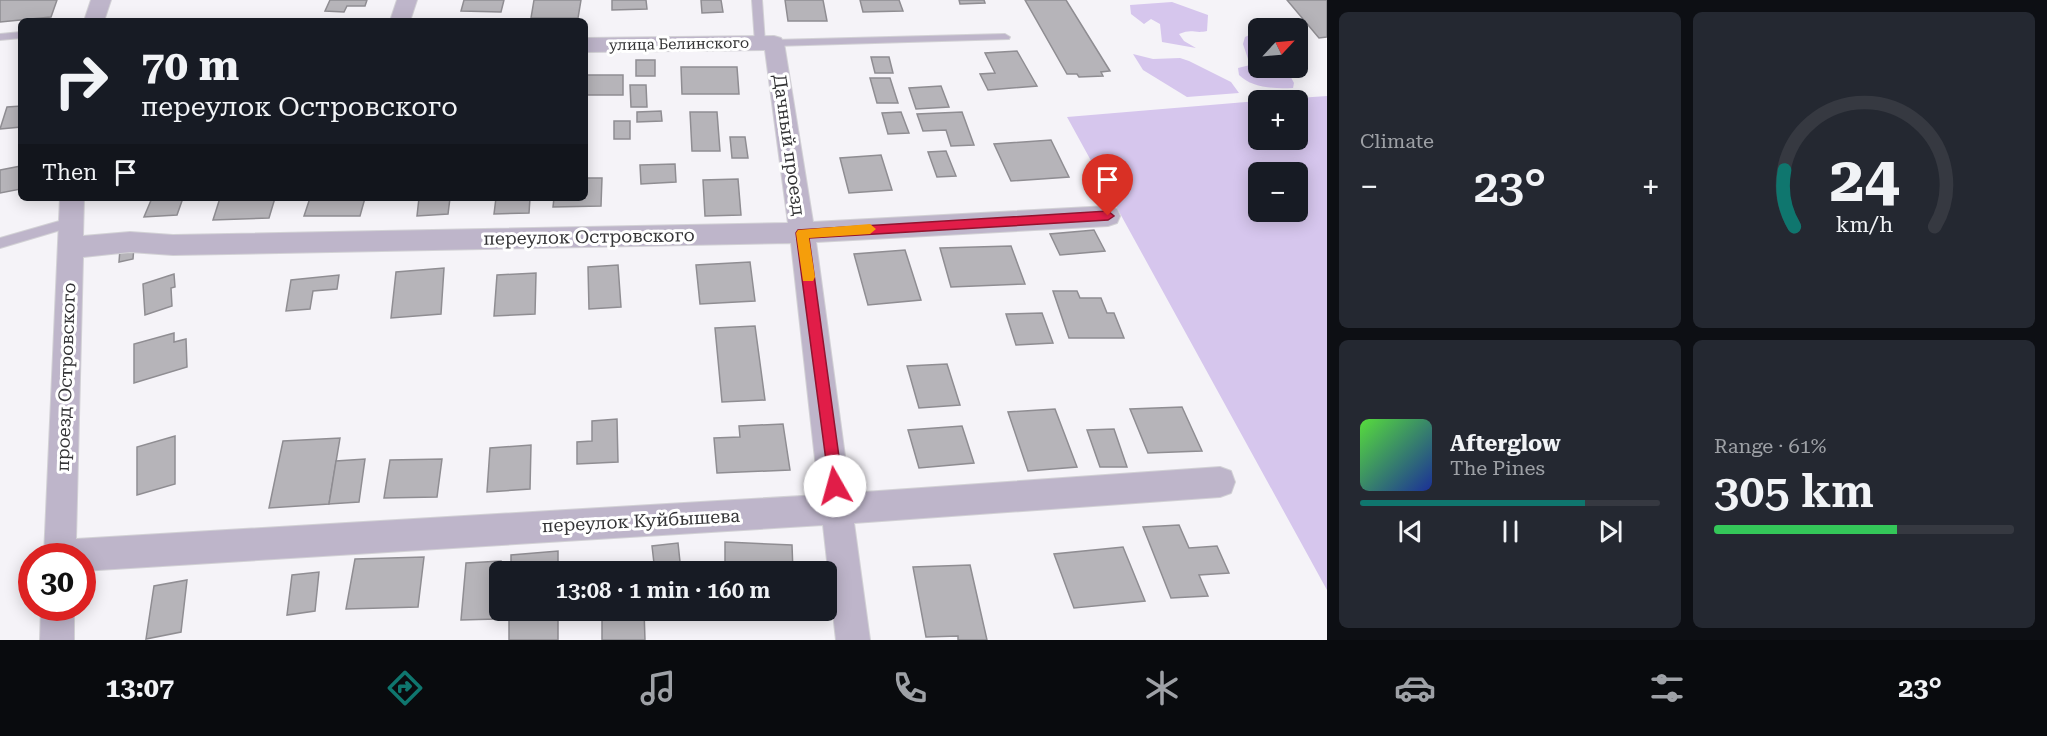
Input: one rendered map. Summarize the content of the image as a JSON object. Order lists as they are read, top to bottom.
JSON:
{
  "streets": {
    "street": [
      "улица Белинского",
      "Дачный проезд",
      "переулок Островского",
      "проезд Островского",
      "переулок Куйбышева"
    ]
  },
  "crossings": [
    ["улица Белинского", "Дачный проезд"],
    ["Дачный проезд", "переулок Островского"],
    ["Дачный проезд", "переулок Куйбышева"],
    ["переулок Островского", "проезд Островского"]
  ],
  "north": "top right",
  "page": {
    "tile": [
      "Climate",
      ["Range · 61%", "305 km"]
    ],
    "map_buttons": ["+", "−"],
    "turn": ["70 m", "переулок Островского"],
    "then": "Then",
    "heat": ["−", "23°", "+"],
    "song": ["Afterglow", "The Pines"],
    "limit": "30",
    "trip": "13:08 · 1 min · 160 m",
    "tabs": ["13:07", "23°"],
    "gauge": ["24", "km/h"]
  }
}
